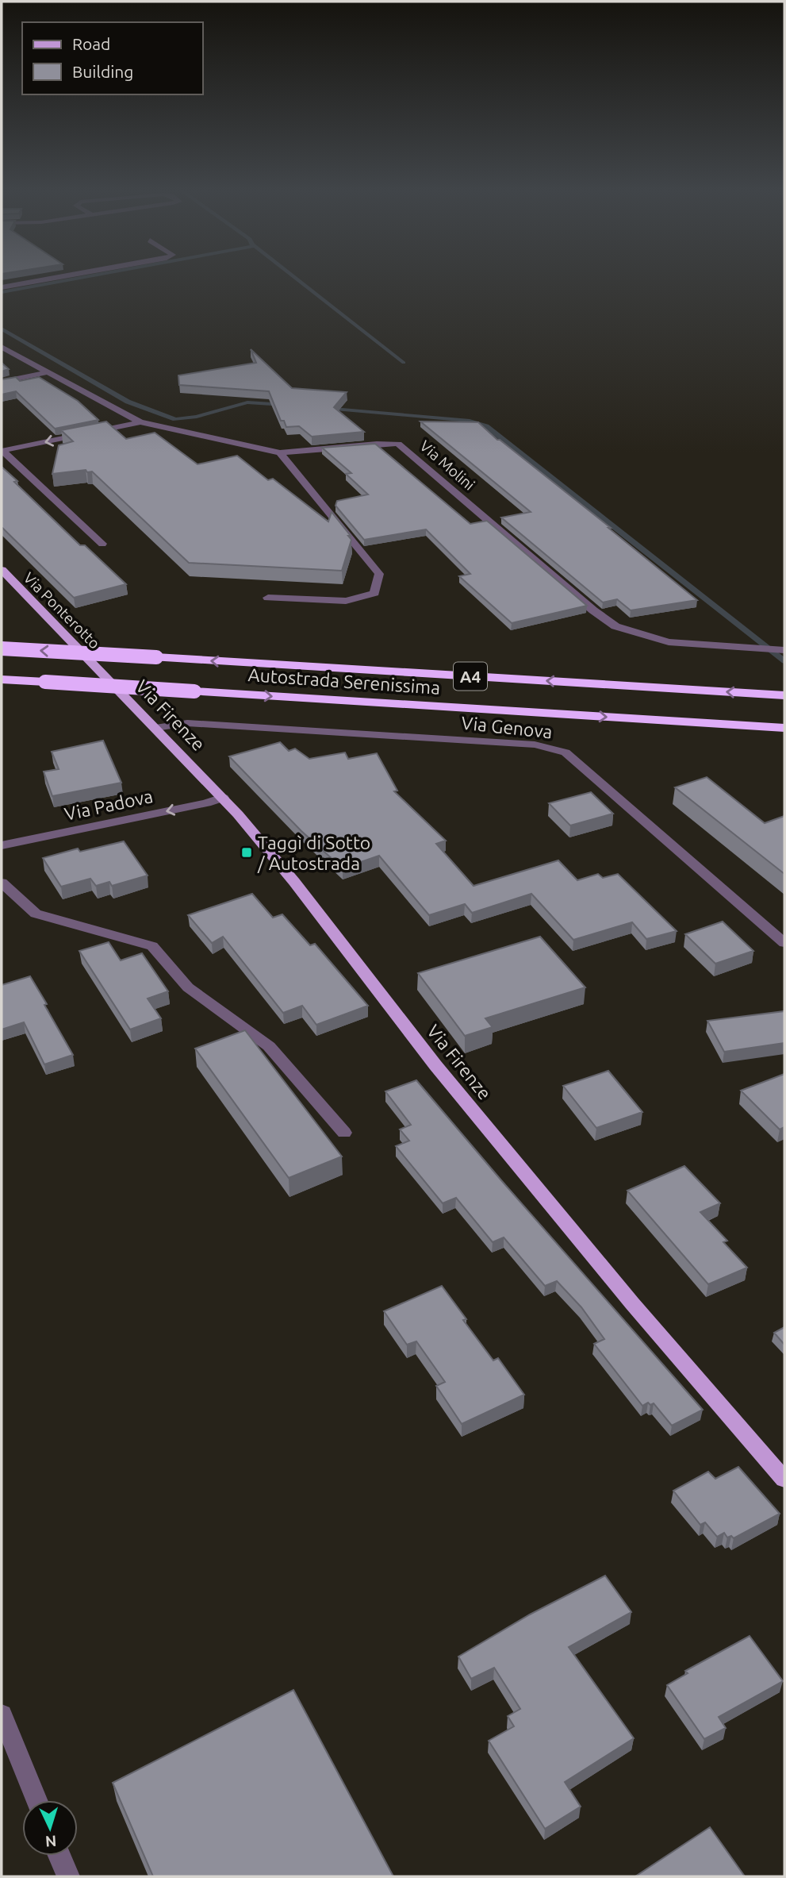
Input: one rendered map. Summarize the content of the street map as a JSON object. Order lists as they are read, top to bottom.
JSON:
{
  "streets": {
    "highway": ["A4", "Autostrada Serenissima"],
    "main road": ["Via Ponterotto", "Via Firenze"],
    "street": ["Via Molini", "Via Genova", "Via Padova"]
  },
  "crossings": [
    ["Via Ponterotto", "Via Firenze"],
    ["Via Firenze", "Via Genova"],
    ["Via Firenze", "Via Padova"]
  ],
  "one_way": ["Via Padova"],
  "places": {
    "transit": ["Taggì di Sotto / Autostrada"]
  },
  "legend": ["Road", "Building"],
  "north": "bottom"
}
